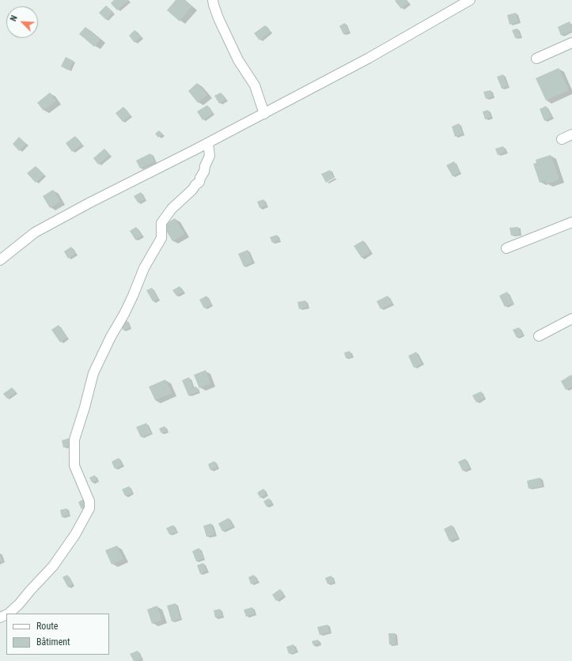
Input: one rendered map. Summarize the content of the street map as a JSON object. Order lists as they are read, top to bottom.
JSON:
{
  "legend": ["Route", "Bâtiment"],
  "north": "top left"
}
